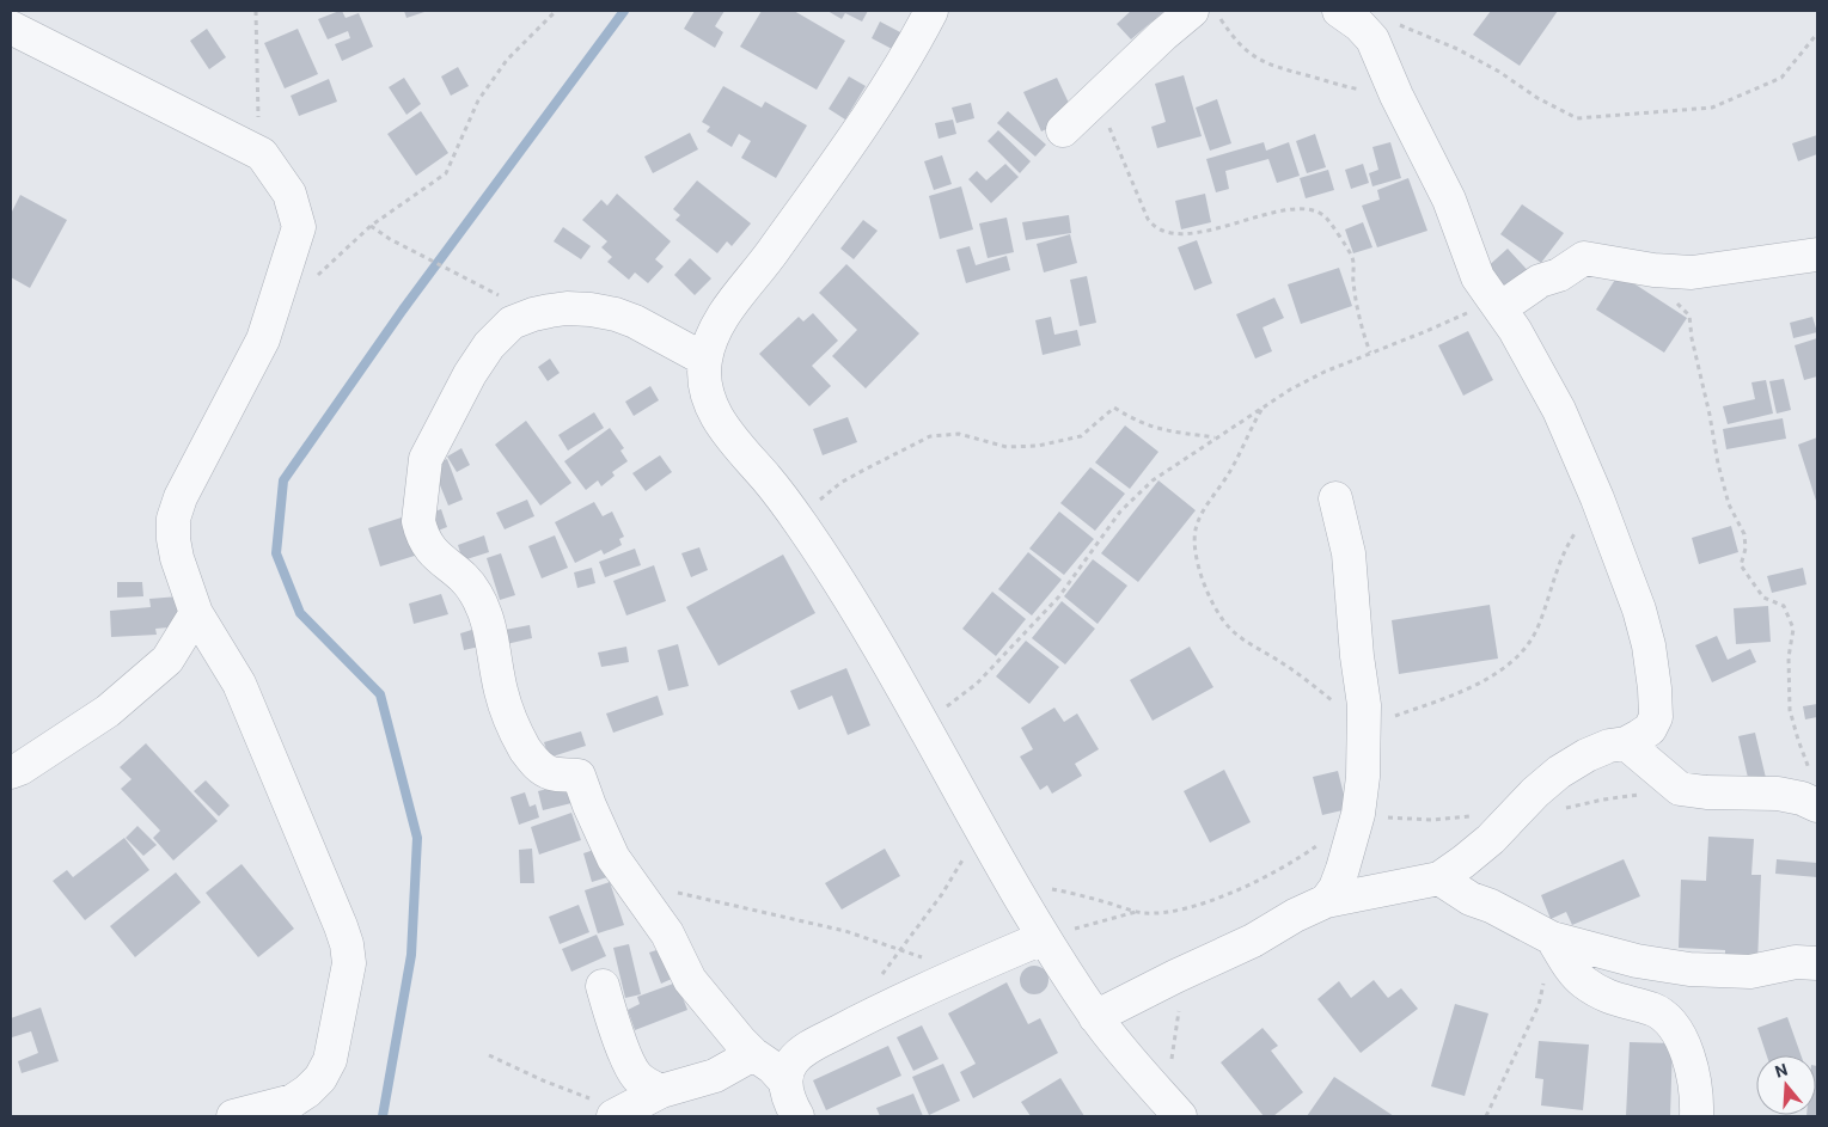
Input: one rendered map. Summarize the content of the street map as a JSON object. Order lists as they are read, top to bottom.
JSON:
{
  "north": "top"
}
